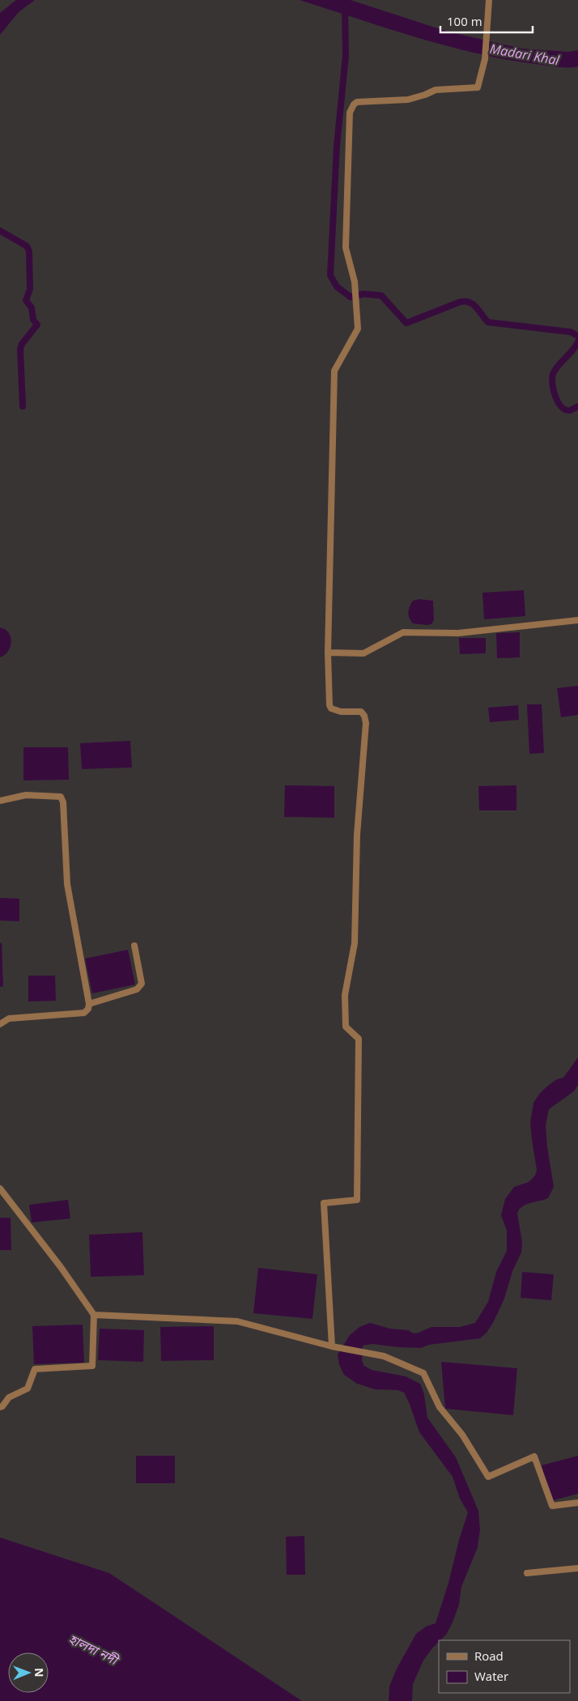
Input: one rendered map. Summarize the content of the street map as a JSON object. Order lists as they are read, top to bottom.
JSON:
{
  "water": ["Madari Khal", "হালদা নদী"],
  "legend": ["Road", "Water"],
  "scale_bar": "100 m",
  "north": "right"
}
